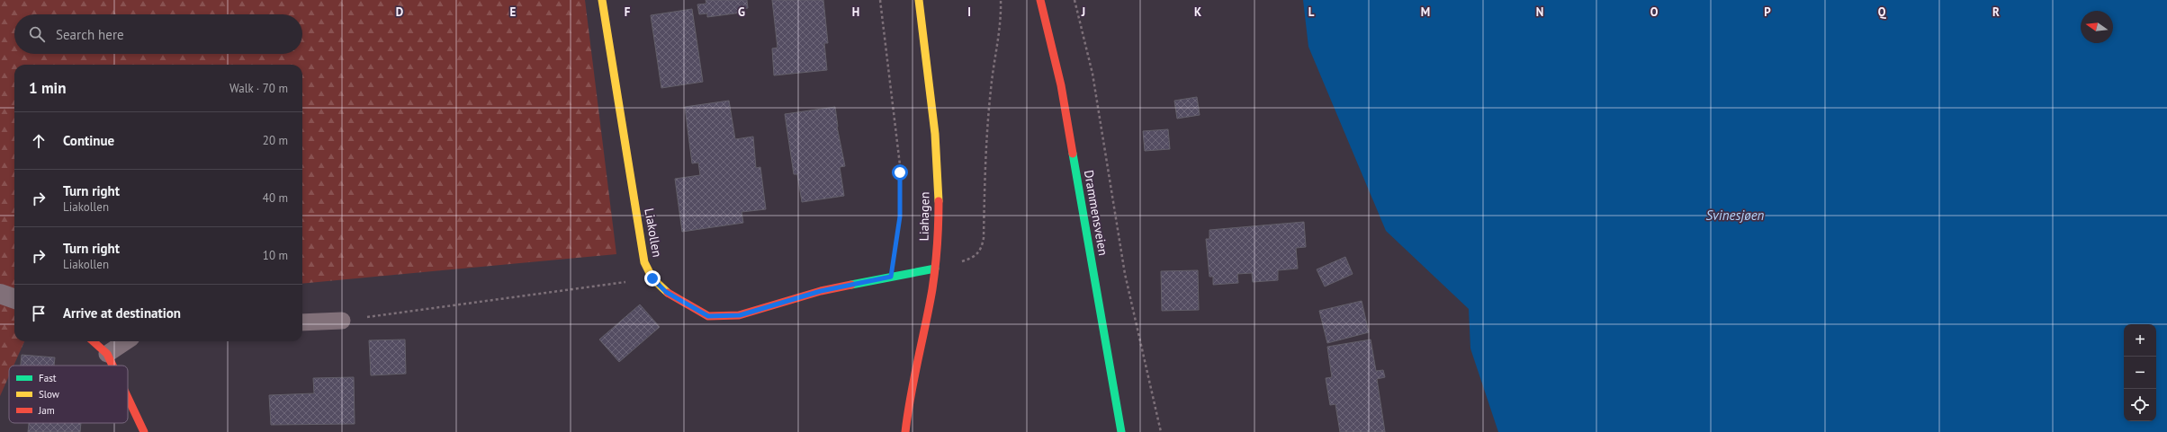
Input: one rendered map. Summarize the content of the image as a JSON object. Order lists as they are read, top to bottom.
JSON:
{
  "streets": {
    "main road": ["Drammensveien", "Liahagen", "Liakollen"]
  },
  "crossings": [
    ["Liahagen", "Liakollen"]
  ],
  "water": ["Svinesjøen"],
  "legend": ["Fast", "Slow", "Jam"],
  "north": "left",
  "page": {
    "search": "Search here",
    "heading": ["1 min", "Walk · 70 m"],
    "list": [
      ["Continue", "20 m"],
      ["Turn right", "Liakollen", "40 m"],
      ["Turn right", "Liakollen", "10 m"],
      "Arrive at destination"
    ],
    "map_buttons": ["+", "−"]
  },
  "grid": {
    "columns": [
      "D",
      "E",
      "F",
      "G",
      "H",
      "I",
      "J",
      "K",
      "L",
      "M",
      "N",
      "O",
      "P",
      "Q",
      "R"
    ]
  }
}
